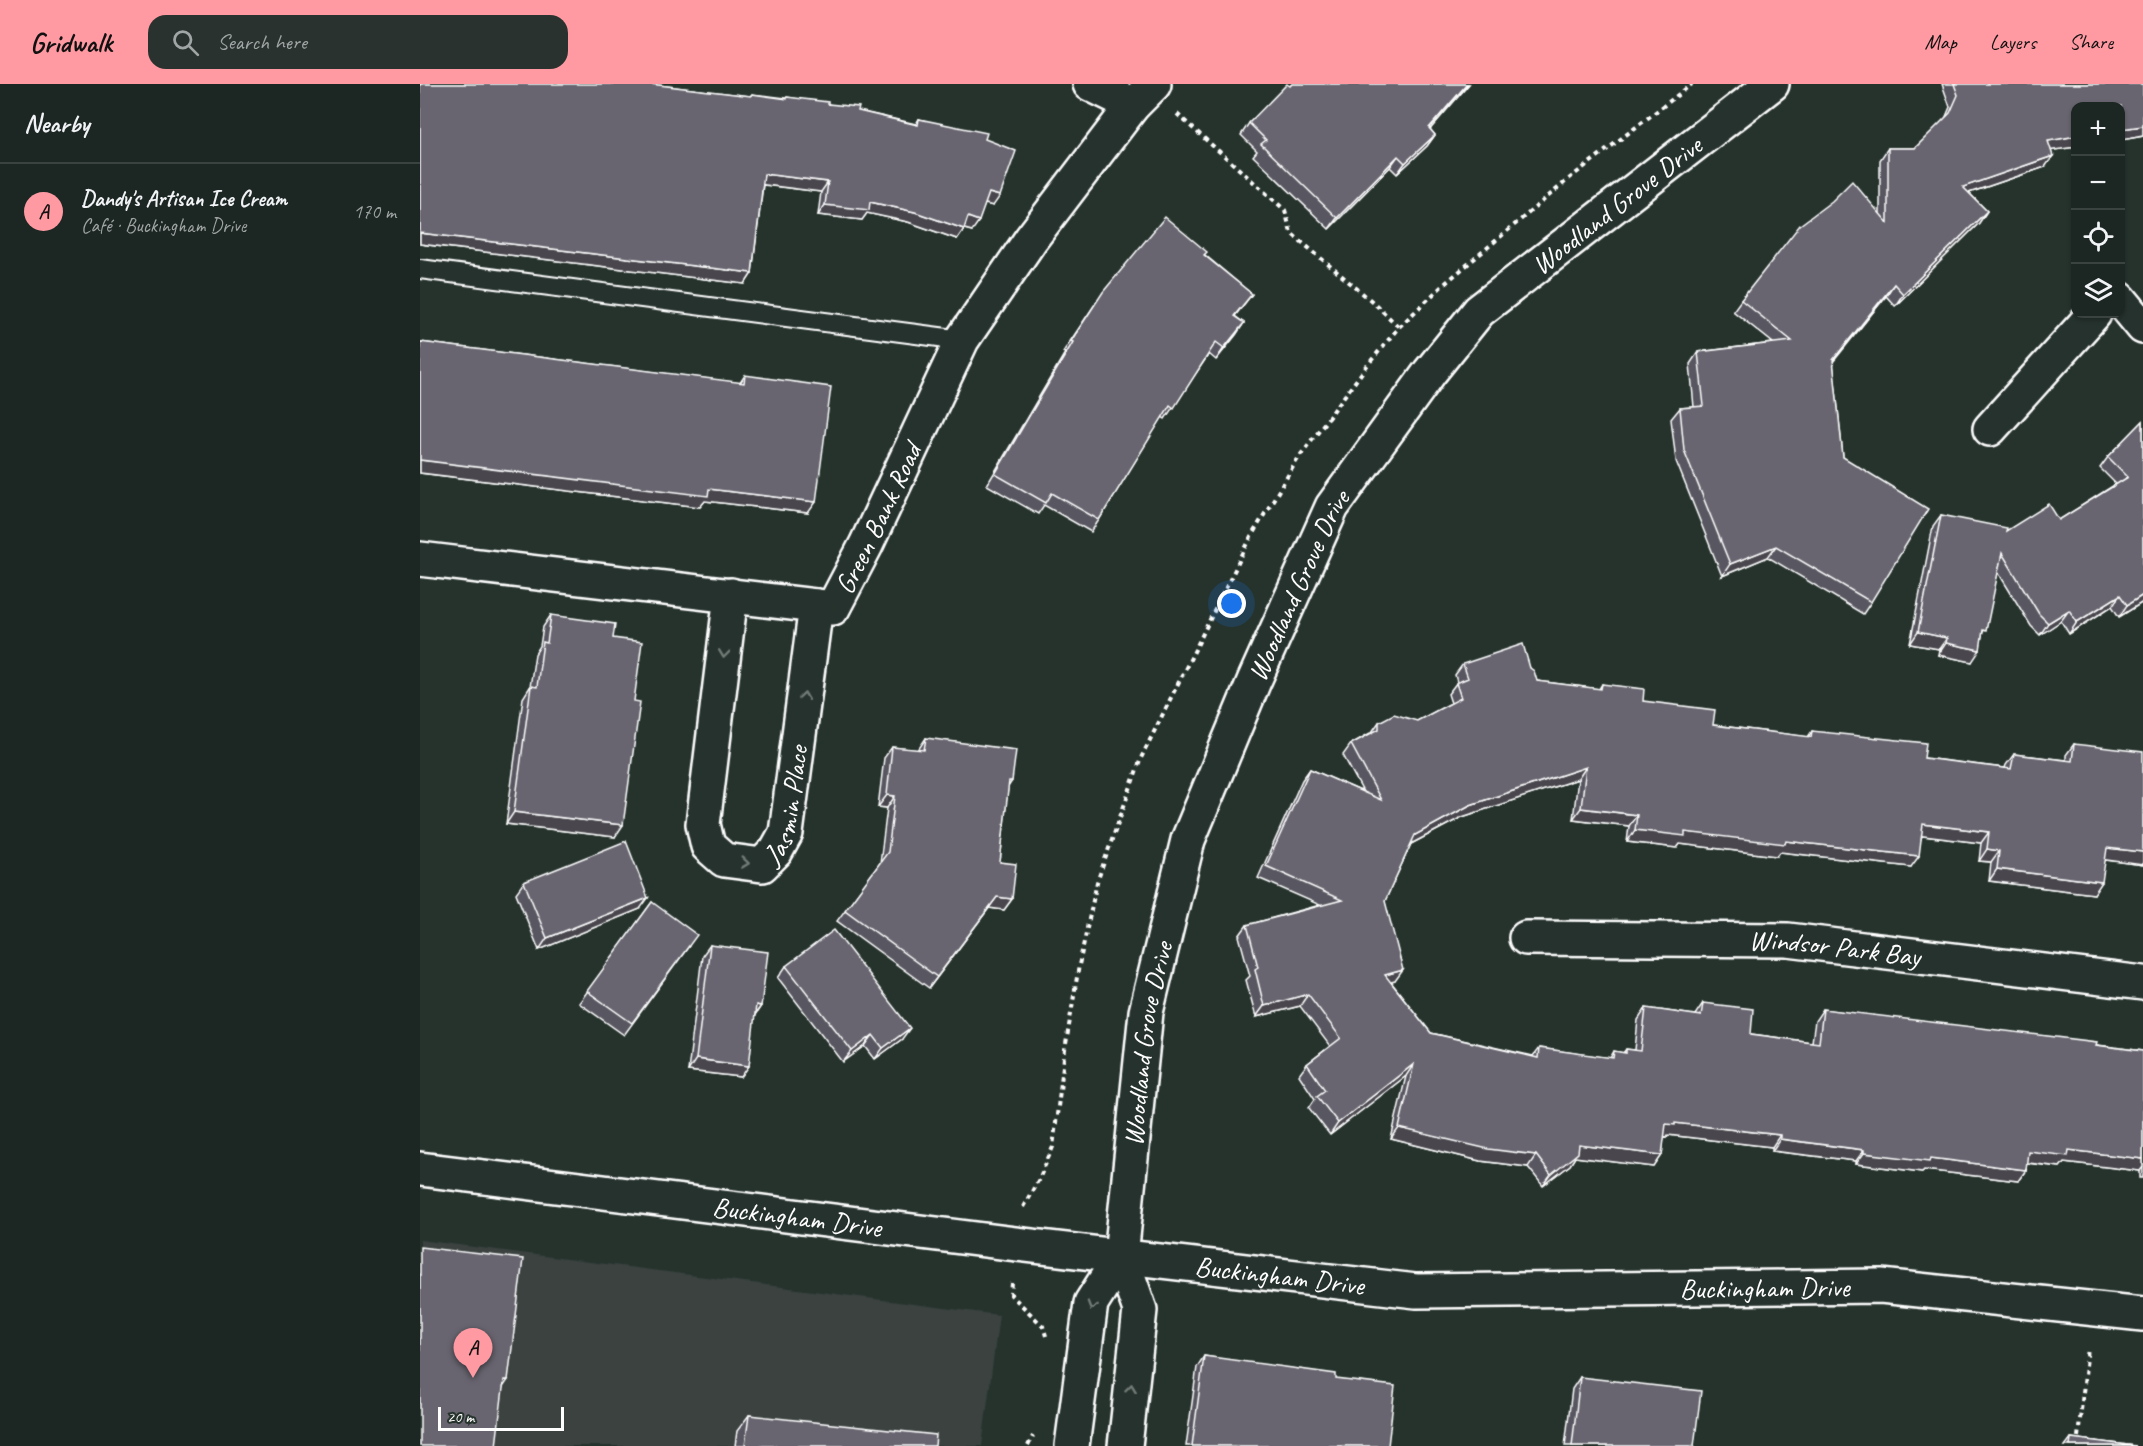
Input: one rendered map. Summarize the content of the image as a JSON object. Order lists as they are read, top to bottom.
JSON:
{
  "streets": {
    "street": [
      "Woodland Grove Drive",
      "Green Bank Road",
      "Jasmin Place",
      "Windsor Park Bay",
      "Buckingham Drive"
    ]
  },
  "crossings": [
    ["Woodland Grove Drive", "Buckingham Drive"],
    ["Green Bank Road", "Jasmin Place"]
  ],
  "scale_bar": "20 m",
  "page": {
    "header": "Gridwalk",
    "search": "Search here",
    "nav": ["Map", "Layers", "Share"],
    "heading": "Nearby",
    "map_buttons": ["+", "−"],
    "list": [
      {
        "mark": "A",
        "name": "Dandy's Artisan Ice Cream",
        "note": "Café · Buckingham Drive",
        "value": "170 m"
      }
    ],
    "pins": "A",
    "scale": "20 m"
  }
}
